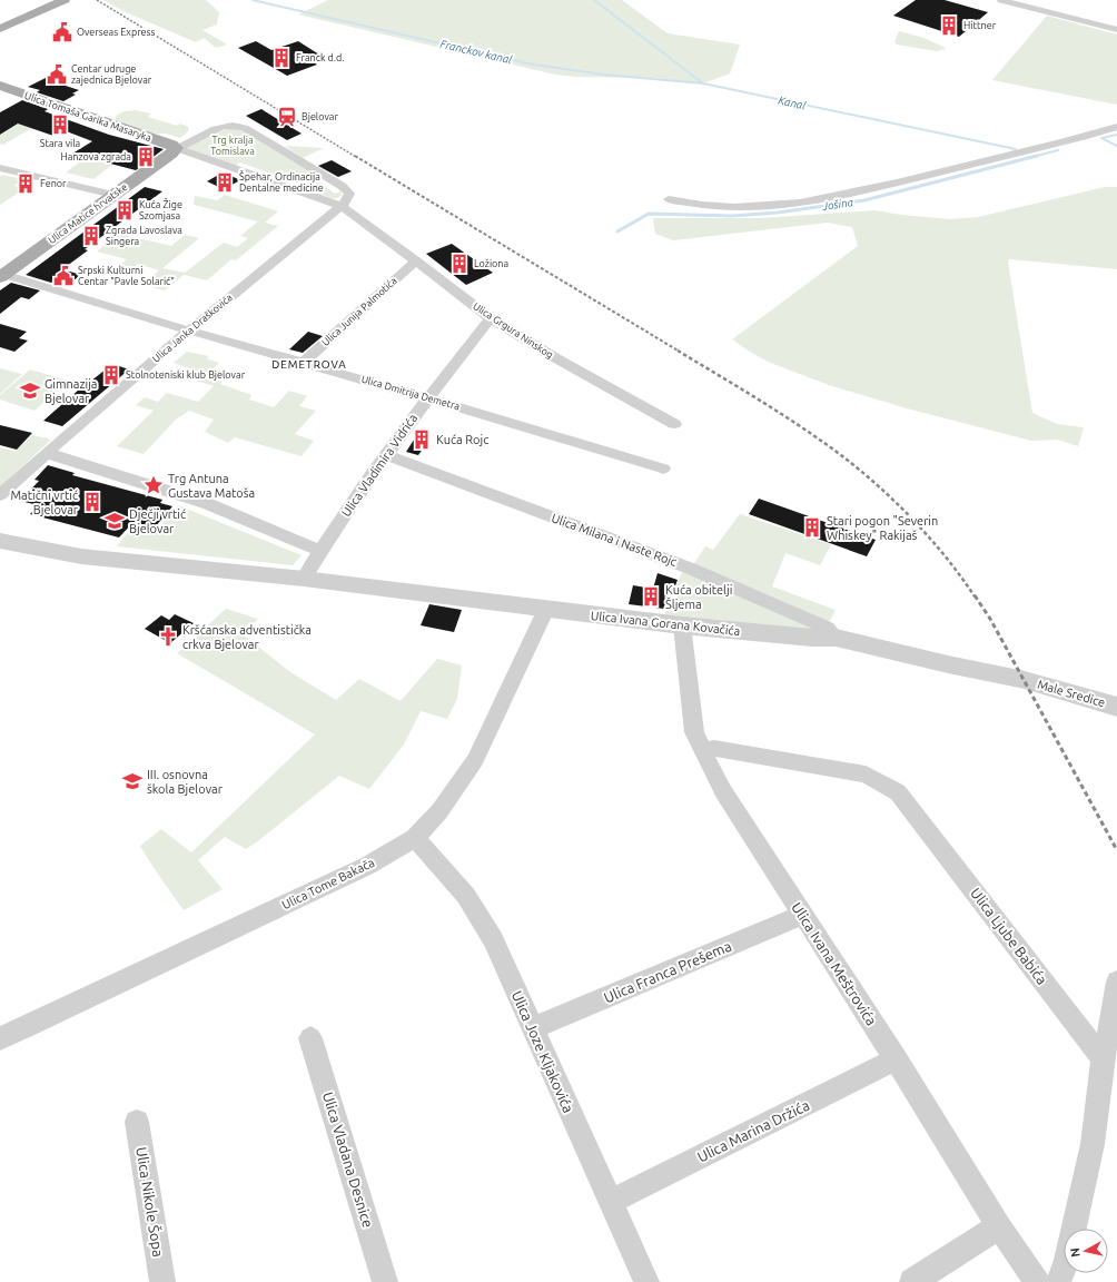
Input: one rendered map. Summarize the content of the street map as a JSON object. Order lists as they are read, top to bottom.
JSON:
{
  "streets": {
    "main road": ["Ulica Tomaša Garika Masaryka", "Ulica Matice hrvatske"],
    "street": [
      "Ulica Junija Palmotića",
      "Ulica Janka Draškovića",
      "Ulica Grgura Ninskog",
      "Ulica Dmitrija Demetra",
      "Ulica Vladimira Vidrića",
      "Ulica Milana i Naste Rojc",
      "Ulica Ivana Gorana Kovačića",
      "Male Sredice",
      "Ulica Tome Bakača",
      "Ulica Ljube Babića",
      "Ulica Ivana Meštrovića",
      "Ulica Franca Prešema",
      "Ulica Joze Kljakovića",
      "Ulica Marina Držića",
      "Ulica Vladana Desnice",
      "Ulica Nikole Šopa"
    ]
  },
  "crossings": [
    ["Ulica Tomaša Garika Masaryka", "Ulica Matice hrvatske"],
    ["Ulica Matice hrvatske", "Ulica Dmitrija Demetra"],
    ["Ulica Junija Palmotića", "Ulica Grgura Ninskog"],
    ["Ulica Junija Palmotića", "Ulica Dmitrija Demetra"],
    ["Ulica Janka Draškovića", "Ulica Grgura Ninskog"],
    ["Ulica Janka Draškovića", "Ulica Dmitrija Demetra"],
    ["Ulica Grgura Ninskog", "Ulica Vladimira Vidrića"],
    ["Ulica Dmitrija Demetra", "Ulica Vladimira Vidrića"],
    ["Ulica Vladimira Vidrića", "Ulica Milana i Naste Rojc"],
    ["Ulica Milana i Naste Rojc", "Ulica Ivana Gorana Kovačića"],
    ["Ulica Ivana Gorana Kovačića", "Male Sredice"],
    ["Ulica Ivana Gorana Kovačića", "Ulica Tome Bakača"],
    ["Ulica Ivana Gorana Kovačića", "Ulica Ivana Meštrovića"],
    ["Ulica Tome Bakača", "Ulica Joze Kljakovića"],
    ["Ulica Ljube Babića", "Ulica Ivana Meštrovića"],
    ["Ulica Ivana Meštrovića", "Ulica Franca Prešema"],
    ["Ulica Ivana Meštrovića", "Ulica Marina Držića"],
    ["Ulica Franca Prešema", "Ulica Joze Kljakovića"],
    ["Ulica Joze Kljakovića", "Ulica Marina Držića"]
  ],
  "districts": ["DEMETROVA"],
  "water": ["Franckov kanal", "Kanal", "Jošina"],
  "parks": ["Trg kralja Tomislava"],
  "places": {
    "building": [
      "Hittner",
      "Franck d.d.",
      "Stara vila",
      "Hanzova zgrada",
      "Špehar, Ordinacija Dentalne medicine",
      "Fenor",
      "Kuća Žige Szomjasa",
      "Zgrada Lavoslava Singera",
      "Ložiona",
      "Stolnoteniski klub Bjelovar",
      "Kuća Rojc",
      "Matični vrtić Bjelovar",
      "Stari pogon \"Severin Whiskey\" Rakijaš",
      "Kuća obitelji Šljema"
    ],
    "public building": ["Overseas Express", "Centar udruge zajednica Bjelovar", "Srpski Kulturni Centar \"Pavle Solarić\""],
    "station": ["Bjelovar"],
    "school or university": ["Gimnazija Bjelovar", "Dječji vrtić Bjelovar", "III. osnovna škola Bjelovar"],
    "place": ["Trg Antuna Gustava Matoša"],
    "church": ["Kršćanska adventistička crkva Bjelovar"]
  },
  "north": "left"
}
